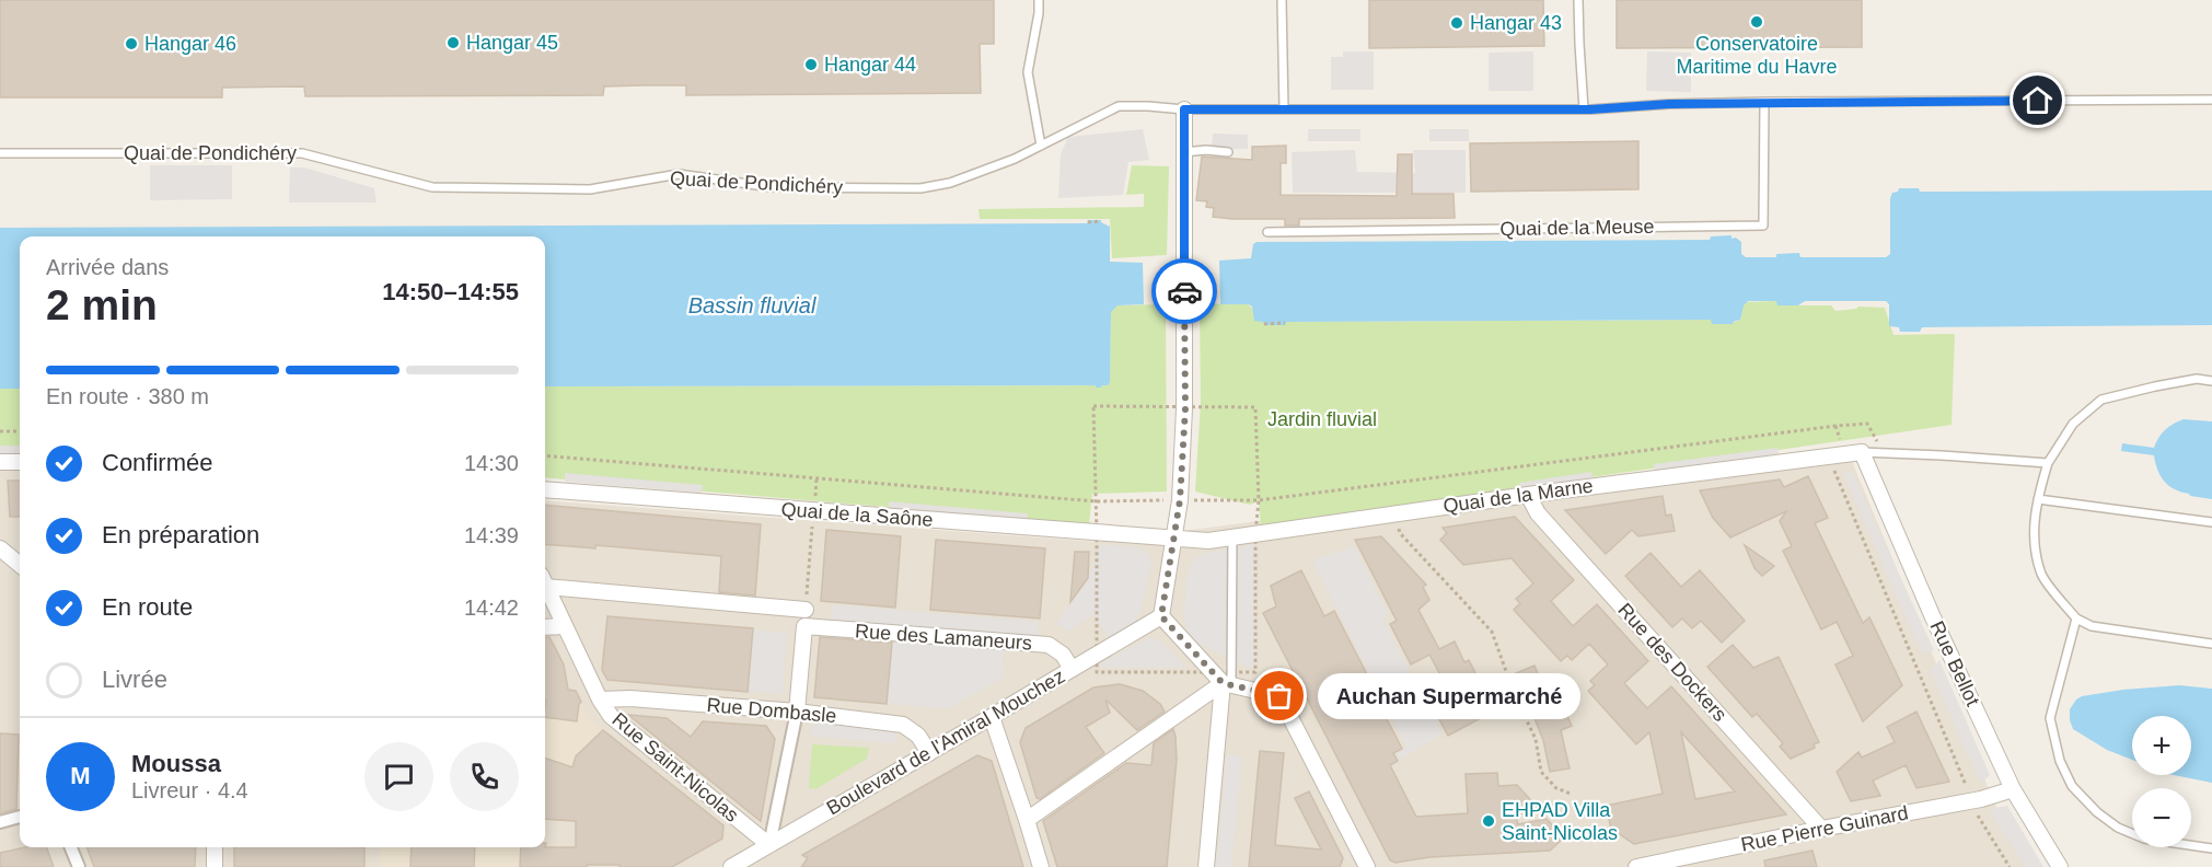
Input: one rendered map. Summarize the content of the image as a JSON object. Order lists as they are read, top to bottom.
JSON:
{
  "streets": {
    "street": [
      "Quai de la Marne",
      "Quai de la Saône",
      "Rue des Lamaneurs",
      "Rue des Dockers",
      "Rue Bellot",
      "Rue Dombasle",
      "Boulevard de l'Amiral Mouchez",
      "Rue Saint-Nicolas",
      "Rue Pierre Guinard"
    ],
    "lane": ["Quai de Pondichéry", "Quai de la Meuse"]
  },
  "crossings": [
    ["Quai de Pondichéry", "Quai de la Meuse"],
    ["Quai de la Marne", "Quai de la Saône"],
    ["Quai de la Marne", "Rue des Dockers"],
    ["Quai de la Marne", "Rue Bellot"],
    ["Rue des Lamaneurs", "Boulevard de l'Amiral Mouchez"],
    ["Rue des Dockers", "Rue Pierre Guinard"],
    ["Rue Bellot", "Rue Pierre Guinard"],
    ["Rue Dombasle", "Boulevard de l'Amiral Mouchez"],
    ["Rue Dombasle", "Rue Saint-Nicolas"],
    ["Boulevard de l'Amiral Mouchez", "Rue Saint-Nicolas"]
  ],
  "water": ["Bassin fluvial"],
  "parks": ["Jardin fluvial"],
  "places": [
    "Conservatoire Maritime du Havre",
    "Hangar 43",
    "Hangar 45",
    "Hangar 46",
    "Hangar 44",
    "Auchan Supermarché",
    "EHPAD Villa Saint-Nicolas"
  ],
  "page": {
    "heading": ["2 min", "Arrivée dans", "14:50–14:55"],
    "panel": ["Moussa", "Livreur · 4.4"],
    "bar": "En route · 380 m",
    "list": [
      ["Confirmée", "14:30"],
      ["En préparation", "14:39"],
      ["En route", "14:42"],
      "Livrée"
    ],
    "bubble": "Auchan Supermarché",
    "map_buttons": ["+", "−"],
    "round": "M"
  }
}
